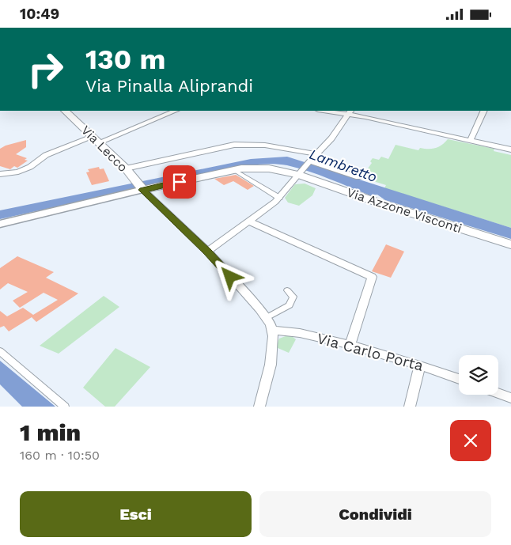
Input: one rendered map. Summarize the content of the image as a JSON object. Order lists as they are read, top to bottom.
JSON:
{
  "streets": {
    "main road": ["Via Lecco", "Via Azzone Visconti"],
    "street": ["Via Carlo Porta"]
  },
  "crossings": [
    ["Via Lecco", "Via Azzone Visconti"]
  ],
  "water": ["Lambretto"],
  "page": {
    "status": "10:49",
    "turn": ["130 m", "Via Pinalla Aliprandi"],
    "heading": ["1 min", "160 m · 10:50"],
    "buttons": ["Esci", "Condividi"]
  }
}
